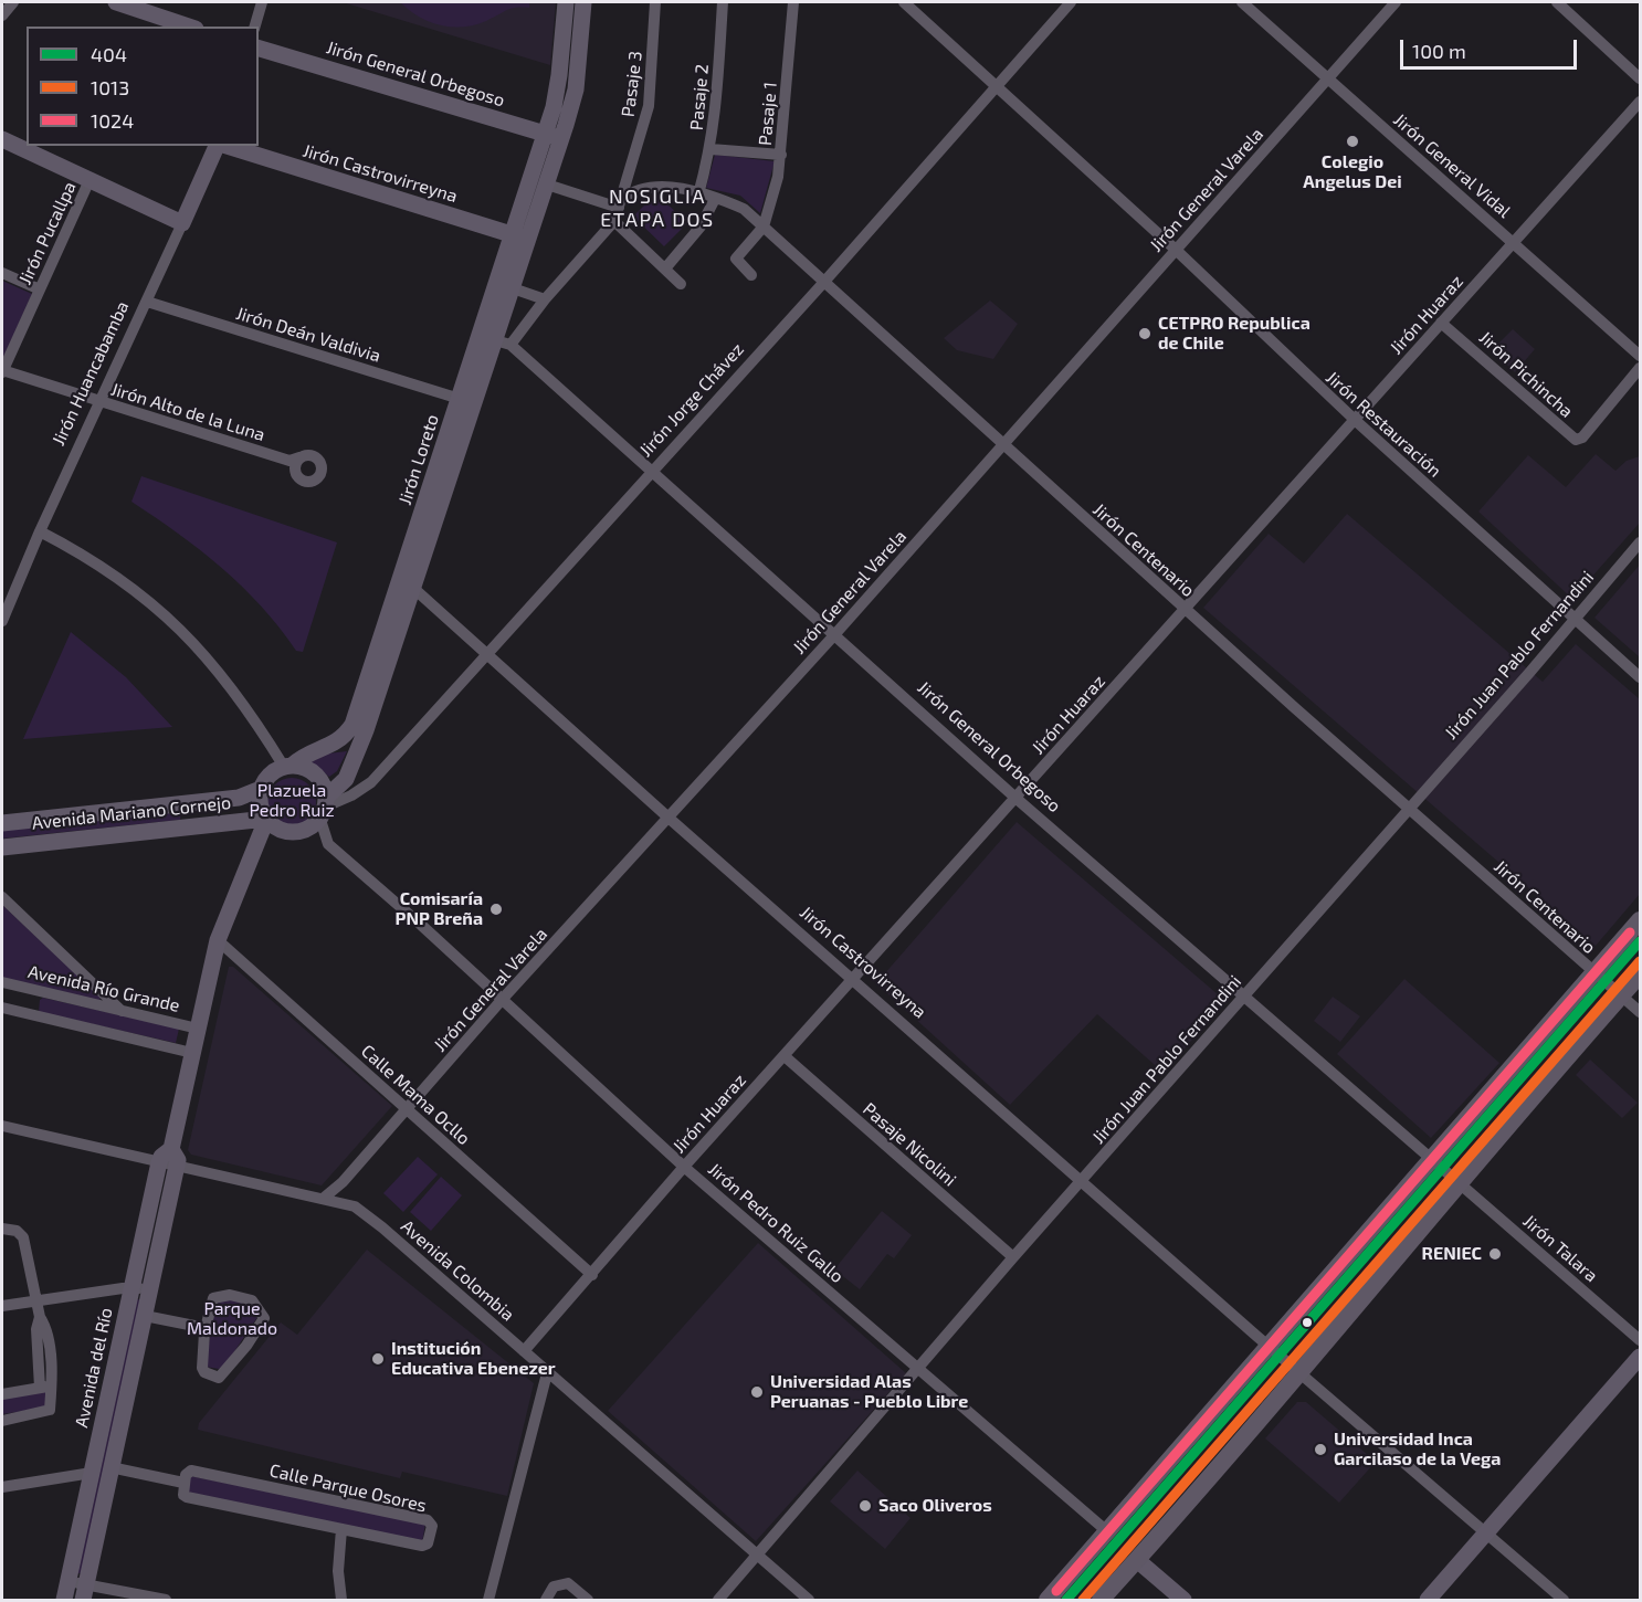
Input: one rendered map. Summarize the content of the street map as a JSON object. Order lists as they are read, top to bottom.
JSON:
{
  "streets": {
    "main road": [
      "Jirón General Orbegoso",
      "Jirón Castrovirreyna",
      "Jirón Huancabamba",
      "Jirón Loreto",
      "Avenida Mariano Cornejo",
      "Avenida del Río"
    ],
    "street": [
      "Pasaje 3",
      "Pasaje 2",
      "Pasaje 1",
      "Jirón General Vidal",
      "Jirón General Varela",
      "Jirón Pucallpa",
      "Jirón Huaraz",
      "Jirón Deán Valdivia",
      "Jirón Pichincha",
      "Jirón Jorge Chávez",
      "Jirón Alto de la Luna",
      "Jirón Restauración",
      "Jirón Centenario",
      "Jirón Juan Pablo Fernandini",
      "Avenida Río Grande",
      "Calle Mama Ocllo",
      "Pasaje Nicolini",
      "Jirón Pedro Ruiz Gallo",
      "Jirón Talara",
      "Avenida Colombia",
      "Calle Parque Osores"
    ]
  },
  "crossings": [
    ["Jirón General Orbegoso", "Jirón General Varela"],
    ["Jirón General Orbegoso", "Jirón Huaraz"],
    ["Jirón General Orbegoso", "Jirón Jorge Chávez"],
    ["Jirón General Orbegoso", "Jirón Loreto"],
    ["Jirón General Orbegoso", "Jirón Juan Pablo Fernandini"],
    ["Jirón General Orbegoso", "Jirón Talara"],
    ["Pasaje 3", "Jirón Loreto"],
    ["Pasaje 3", "Jirón Centenario"],
    ["Pasaje 2", "Jirón Centenario"],
    ["Pasaje 1", "Jirón Centenario"],
    ["Jirón General Vidal", "Jirón General Varela"],
    ["Jirón General Vidal", "Jirón Huaraz"],
    ["Jirón Castrovirreyna", "Jirón General Varela"],
    ["Jirón Castrovirreyna", "Jirón Huaraz"],
    ["Jirón Castrovirreyna", "Jirón Jorge Chávez"],
    ["Jirón Castrovirreyna", "Jirón Loreto"],
    ["Jirón Castrovirreyna", "Jirón Juan Pablo Fernandini"],
    ["Jirón General Varela", "Jirón Restauración"],
    ["Jirón General Varela", "Jirón Centenario"],
    ["Jirón General Varela", "Calle Mama Ocllo"],
    ["Jirón General Varela", "Jirón Pedro Ruiz Gallo"],
    ["Jirón General Varela", "Avenida Colombia"],
    ["Jirón Pucallpa", "Jirón Alto de la Luna"],
    ["Jirón Huaraz", "Jirón Pichincha"],
    ["Jirón Huaraz", "Jirón Restauración"],
    ["Jirón Huaraz", "Jirón Centenario"],
    ["Jirón Huaraz", "Calle Mama Ocllo"],
    ["Jirón Huaraz", "Pasaje Nicolini"],
    ["Jirón Huaraz", "Jirón Pedro Ruiz Gallo"],
    ["Jirón Huaraz", "Avenida Colombia"],
    ["Jirón Deán Valdivia", "Jirón Huancabamba"],
    ["Jirón Deán Valdivia", "Jirón Loreto"],
    ["Jirón Huancabamba", "Jirón Alto de la Luna"],
    ["Jirón Jorge Chávez", "Jirón Restauración"],
    ["Jirón Jorge Chávez", "Jirón Loreto"],
    ["Jirón Jorge Chávez", "Jirón Centenario"],
    ["Jirón Jorge Chávez", "Avenida Mariano Cornejo"],
    ["Jirón Jorge Chávez", "Jirón Pedro Ruiz Gallo"],
    ["Jirón Jorge Chávez", "Avenida del Río"],
    ["Jirón Restauración", "Jirón Juan Pablo Fernandini"],
    ["Jirón Loreto", "Avenida Mariano Cornejo"],
    ["Jirón Loreto", "Jirón Pedro Ruiz Gallo"],
    ["Jirón Loreto", "Avenida del Río"],
    ["Jirón Centenario", "Jirón Juan Pablo Fernandini"],
    ["Jirón Juan Pablo Fernandini", "Pasaje Nicolini"],
    ["Jirón Juan Pablo Fernandini", "Jirón Pedro Ruiz Gallo"],
    ["Jirón Juan Pablo Fernandini", "Avenida Colombia"],
    ["Avenida Mariano Cornejo", "Jirón Pedro Ruiz Gallo"],
    ["Avenida Mariano Cornejo", "Avenida del Río"],
    ["Avenida Río Grande", "Avenida del Río"],
    ["Calle Mama Ocllo", "Avenida del Río"],
    ["Jirón Pedro Ruiz Gallo", "Avenida del Río"],
    ["Avenida Colombia", "Avenida del Río"],
    ["Avenida del Río", "Calle Parque Osores"]
  ],
  "districts": ["NOSIGLIA ETAPA DOS"],
  "parks": ["Plazuela Pedro Ruiz", "Parque Maldonado"],
  "places": [
    "Colegio Angelus Dei",
    "CETPRO Republica de Chile",
    "Comisaría PNP Breña",
    "RENIEC",
    "Institución Educativa Ebenezer",
    "Universidad Alas Peruanas - Pueblo Libre",
    "Universidad Inca Garcilaso de la Vega",
    "Saco Oliveros"
  ],
  "lines": ["transit line 1024", "transit line 404", "transit line 1013"],
  "legend": ["404", "1013", "1024"],
  "scale_bar": "100 m"
}
